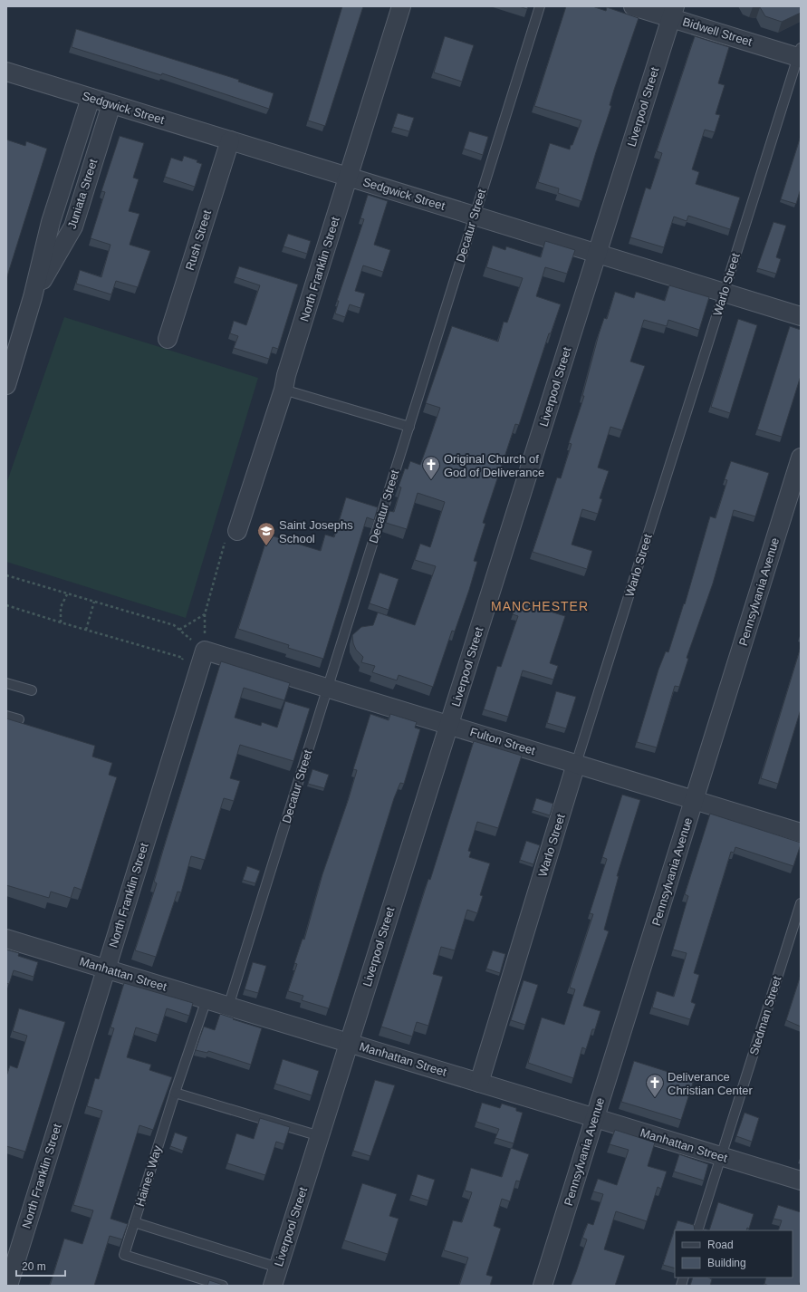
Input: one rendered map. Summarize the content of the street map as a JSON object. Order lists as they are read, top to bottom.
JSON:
{
  "streets": {
    "street": [
      "Bidwell Street",
      "Liverpool Street",
      "Sedgwick Street",
      "Juniata Street",
      "Rush Street",
      "North Franklin Street",
      "Warlo Street",
      "Pennsylvania Avenue",
      "Fulton Street",
      "Manhattan Street"
    ],
    "lane": ["Decatur Street", "Stedman Street", "Haines Way"]
  },
  "crossings": [
    ["Bidwell Street", "Liverpool Street"],
    ["Bidwell Street", "Warlo Street"],
    ["Liverpool Street", "Sedgwick Street"],
    ["Liverpool Street", "Fulton Street"],
    ["Liverpool Street", "Manhattan Street"],
    ["Sedgwick Street", "Juniata Street"],
    ["Sedgwick Street", "Decatur Street"],
    ["Sedgwick Street", "Rush Street"],
    ["Sedgwick Street", "North Franklin Street"],
    ["Sedgwick Street", "Warlo Street"],
    ["Decatur Street", "Fulton Street"],
    ["Decatur Street", "Manhattan Street"],
    ["North Franklin Street", "Fulton Street"],
    ["North Franklin Street", "Manhattan Street"],
    ["Warlo Street", "Fulton Street"],
    ["Warlo Street", "Manhattan Street"],
    ["Pennsylvania Avenue", "Fulton Street"],
    ["Pennsylvania Avenue", "Manhattan Street"],
    ["Manhattan Street", "Stedman Street"],
    ["Manhattan Street", "Haines Way"]
  ],
  "districts": ["MANCHESTER"],
  "places": {
    "church": ["Original Church of God of Deliverance", "Deliverance Christian Center"],
    "school or university": ["Saint Josephs School"]
  },
  "legend": ["Road", "Building"],
  "scale_bar": "20 m"
}
